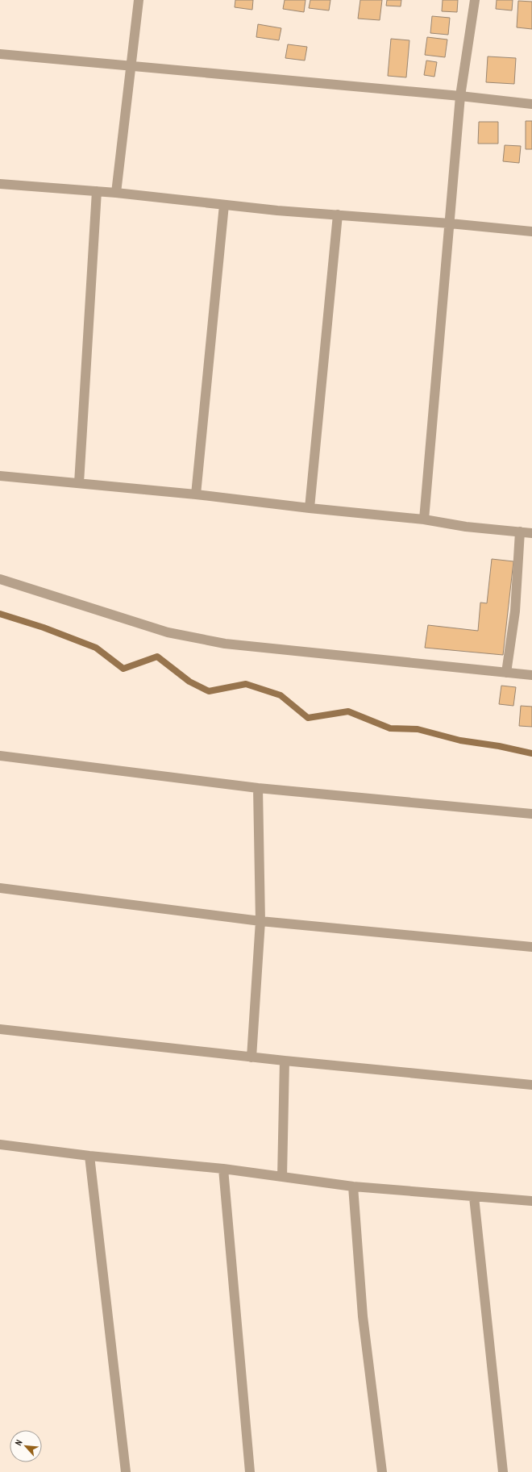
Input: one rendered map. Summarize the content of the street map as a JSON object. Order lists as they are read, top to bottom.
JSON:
{
  "north": "top left"
}
